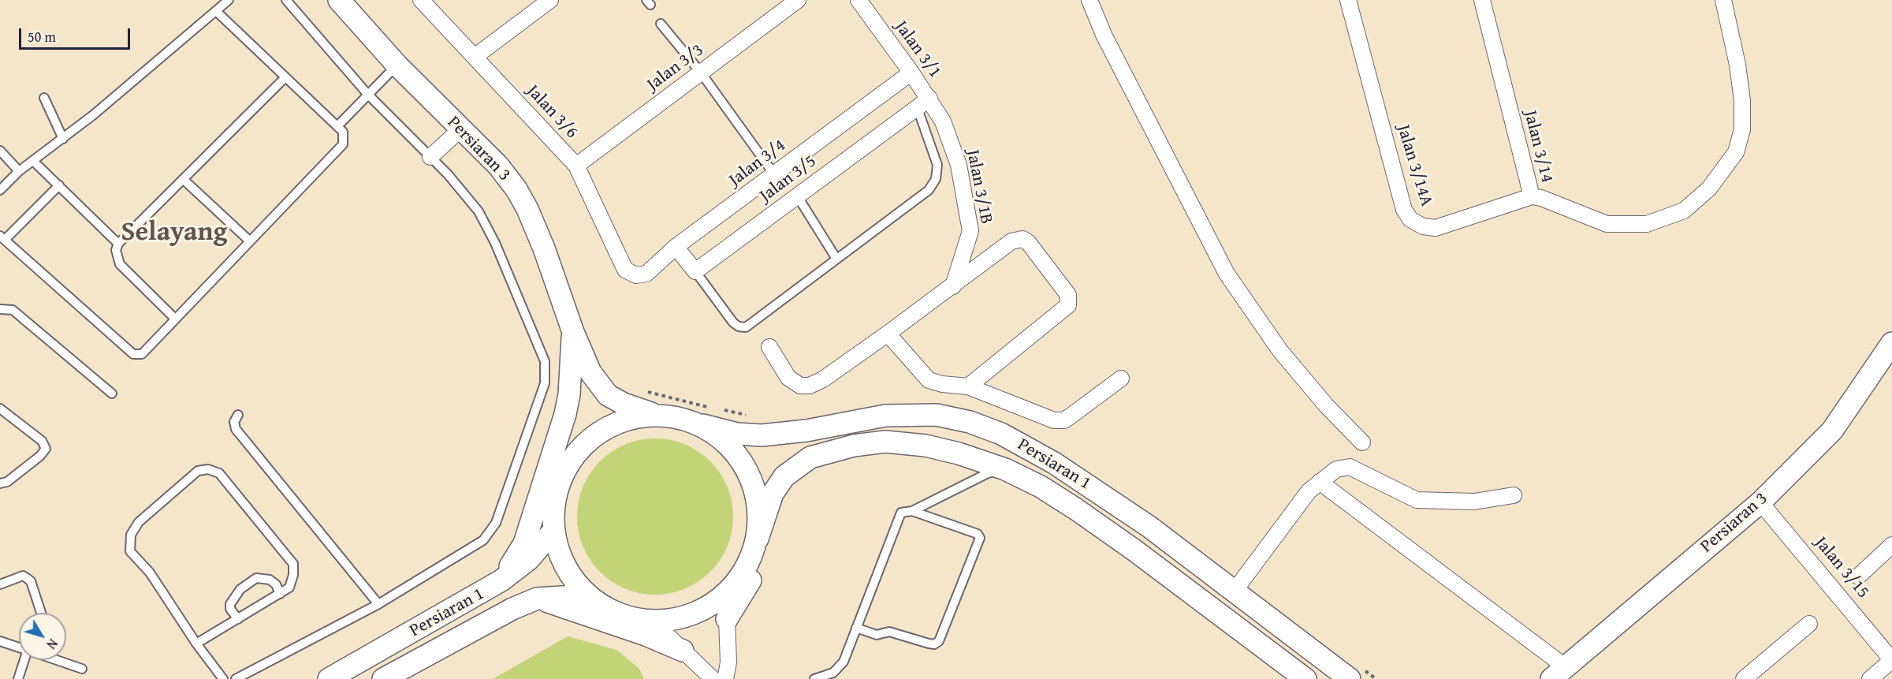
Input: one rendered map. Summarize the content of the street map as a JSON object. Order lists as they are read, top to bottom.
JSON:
{
  "streets": {
    "main road": ["Persiaran 3", "Persiaran 1"],
    "street": [
      "Jalan 3/1",
      "Jalan 3/3",
      "Jalan 3/6",
      "Jalan 3/14",
      "Jalan 3/4",
      "Jalan 3/14A",
      "Jalan 3/5",
      "Jalan 3/1B",
      "Jalan 3/15"
    ]
  },
  "crossings": [
    ["Jalan 3/1", "Jalan 3/4"],
    ["Jalan 3/1", "Jalan 3/5"],
    ["Jalan 3/1", "Jalan 3/1B"],
    ["Jalan 3/3", "Jalan 3/6"],
    ["Jalan 3/6", "Jalan 3/4"],
    ["Jalan 3/14", "Jalan 3/14A"],
    ["Persiaran 3", "Persiaran 1"],
    ["Persiaran 3", "Jalan 3/15"],
    ["Jalan 3/5", "Jalan 3/1B"]
  ],
  "districts": ["Selayang"],
  "scale_bar": "50 m",
  "north": "bottom right"
}
